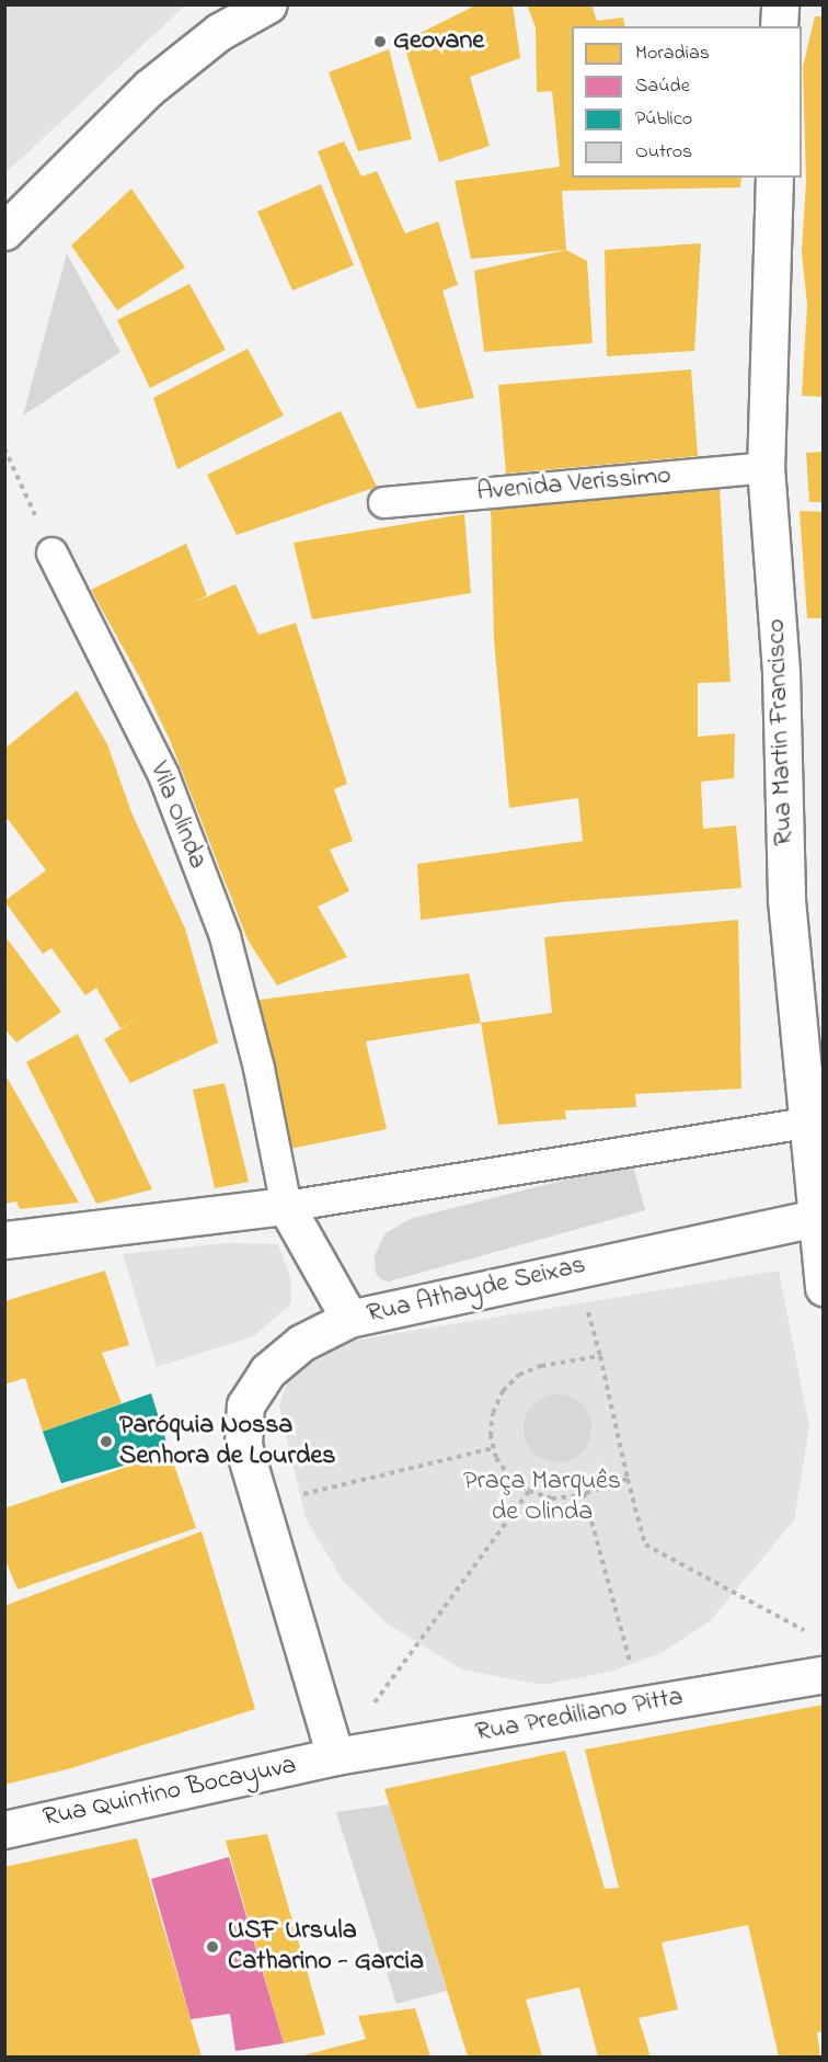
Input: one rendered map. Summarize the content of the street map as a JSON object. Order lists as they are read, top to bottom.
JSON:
{
  "streets": {
    "street": [
      "Rua Martin Francisco",
      "Rua Athayde Seixas",
      "Rua Prediliano Pitta",
      "Rua Quintino Bocayuva"
    ],
    "lane": ["Avenida Verissimo", "Vila Olinda"]
  },
  "crossings": [
    ["Avenida Verissimo", "Rua Martin Francisco"],
    ["Rua Martin Francisco", "Rua Athayde Seixas"],
    ["Vila Olinda", "Rua Athayde Seixas"],
    ["Rua Prediliano Pitta", "Rua Quintino Bocayuva"]
  ],
  "parks": ["Praça Marquês de Olinda"],
  "places": ["Geovane", "Paróquia Nossa Senhora de Lourdes", "USF Ursula Catharino - Garcia"],
  "legend": [
    "Moradias",
    "Saúde",
    "Público",
    "Outros"
  ]
}
